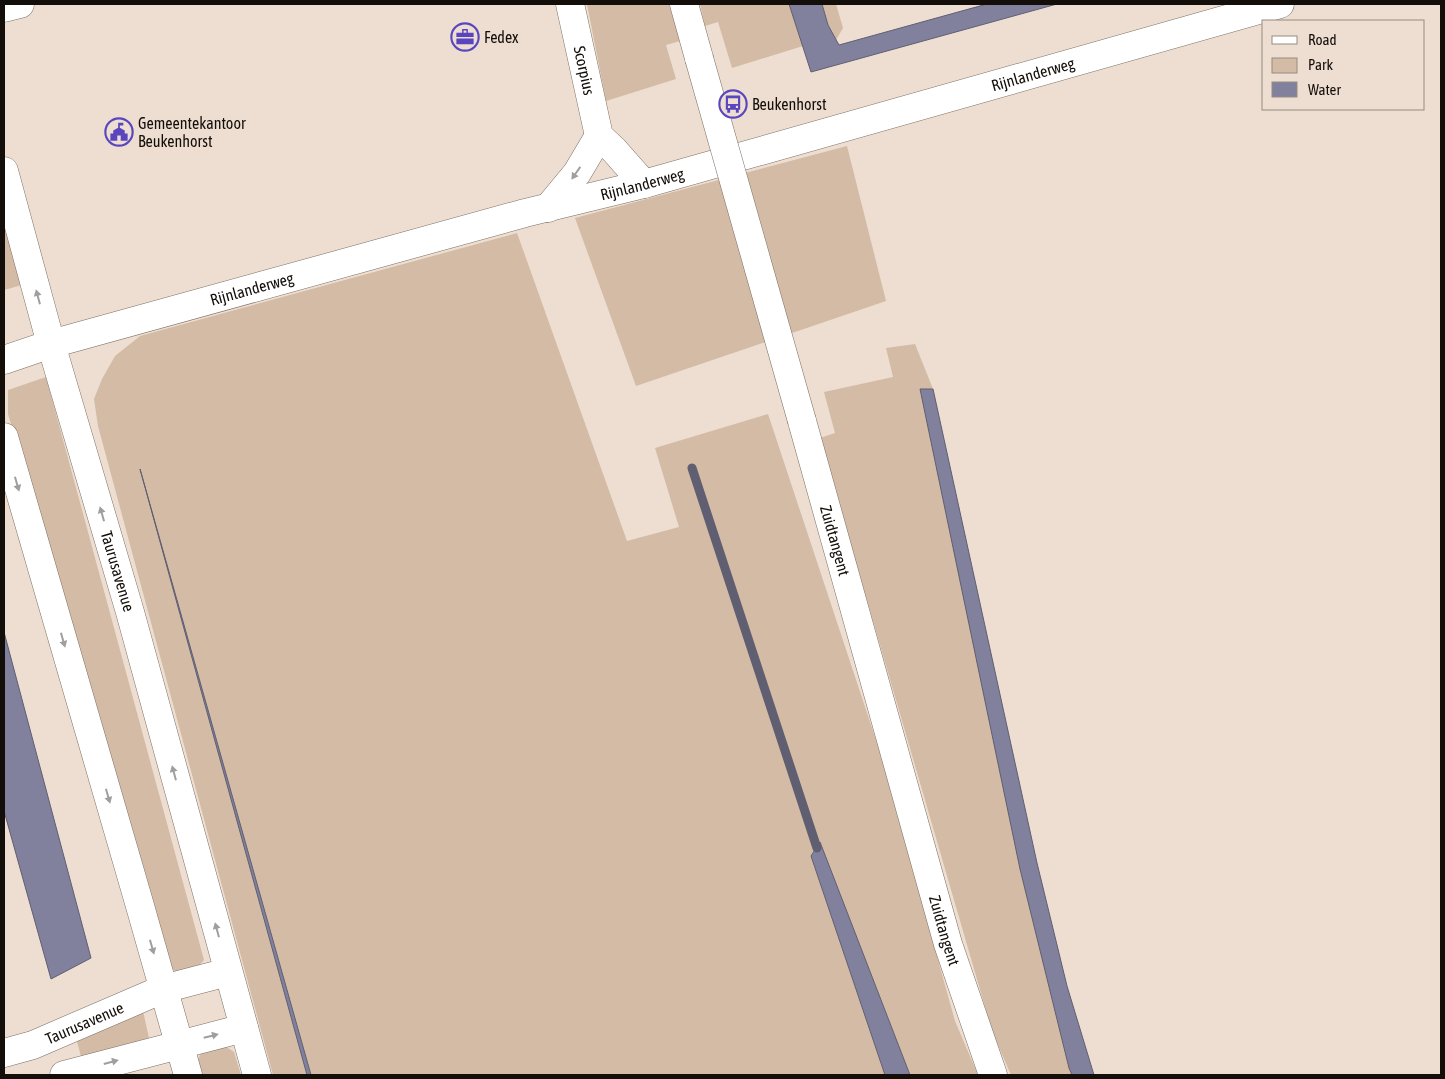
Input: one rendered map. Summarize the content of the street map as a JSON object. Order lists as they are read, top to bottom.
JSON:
{
  "streets": {
    "street": [
      "Scorpius",
      "Rijnlanderweg",
      "Zuidtangent",
      "Taurusavenue"
    ]
  },
  "crossings": [
    ["Rijnlanderweg", "Taurusavenue"]
  ],
  "places": {
    "office": ["Fedex"],
    "bus stop": ["Beukenhorst"],
    "public building": ["Gemeentekantoor Beukenhorst"]
  },
  "legend": ["Road", "Park", "Water"]
}
